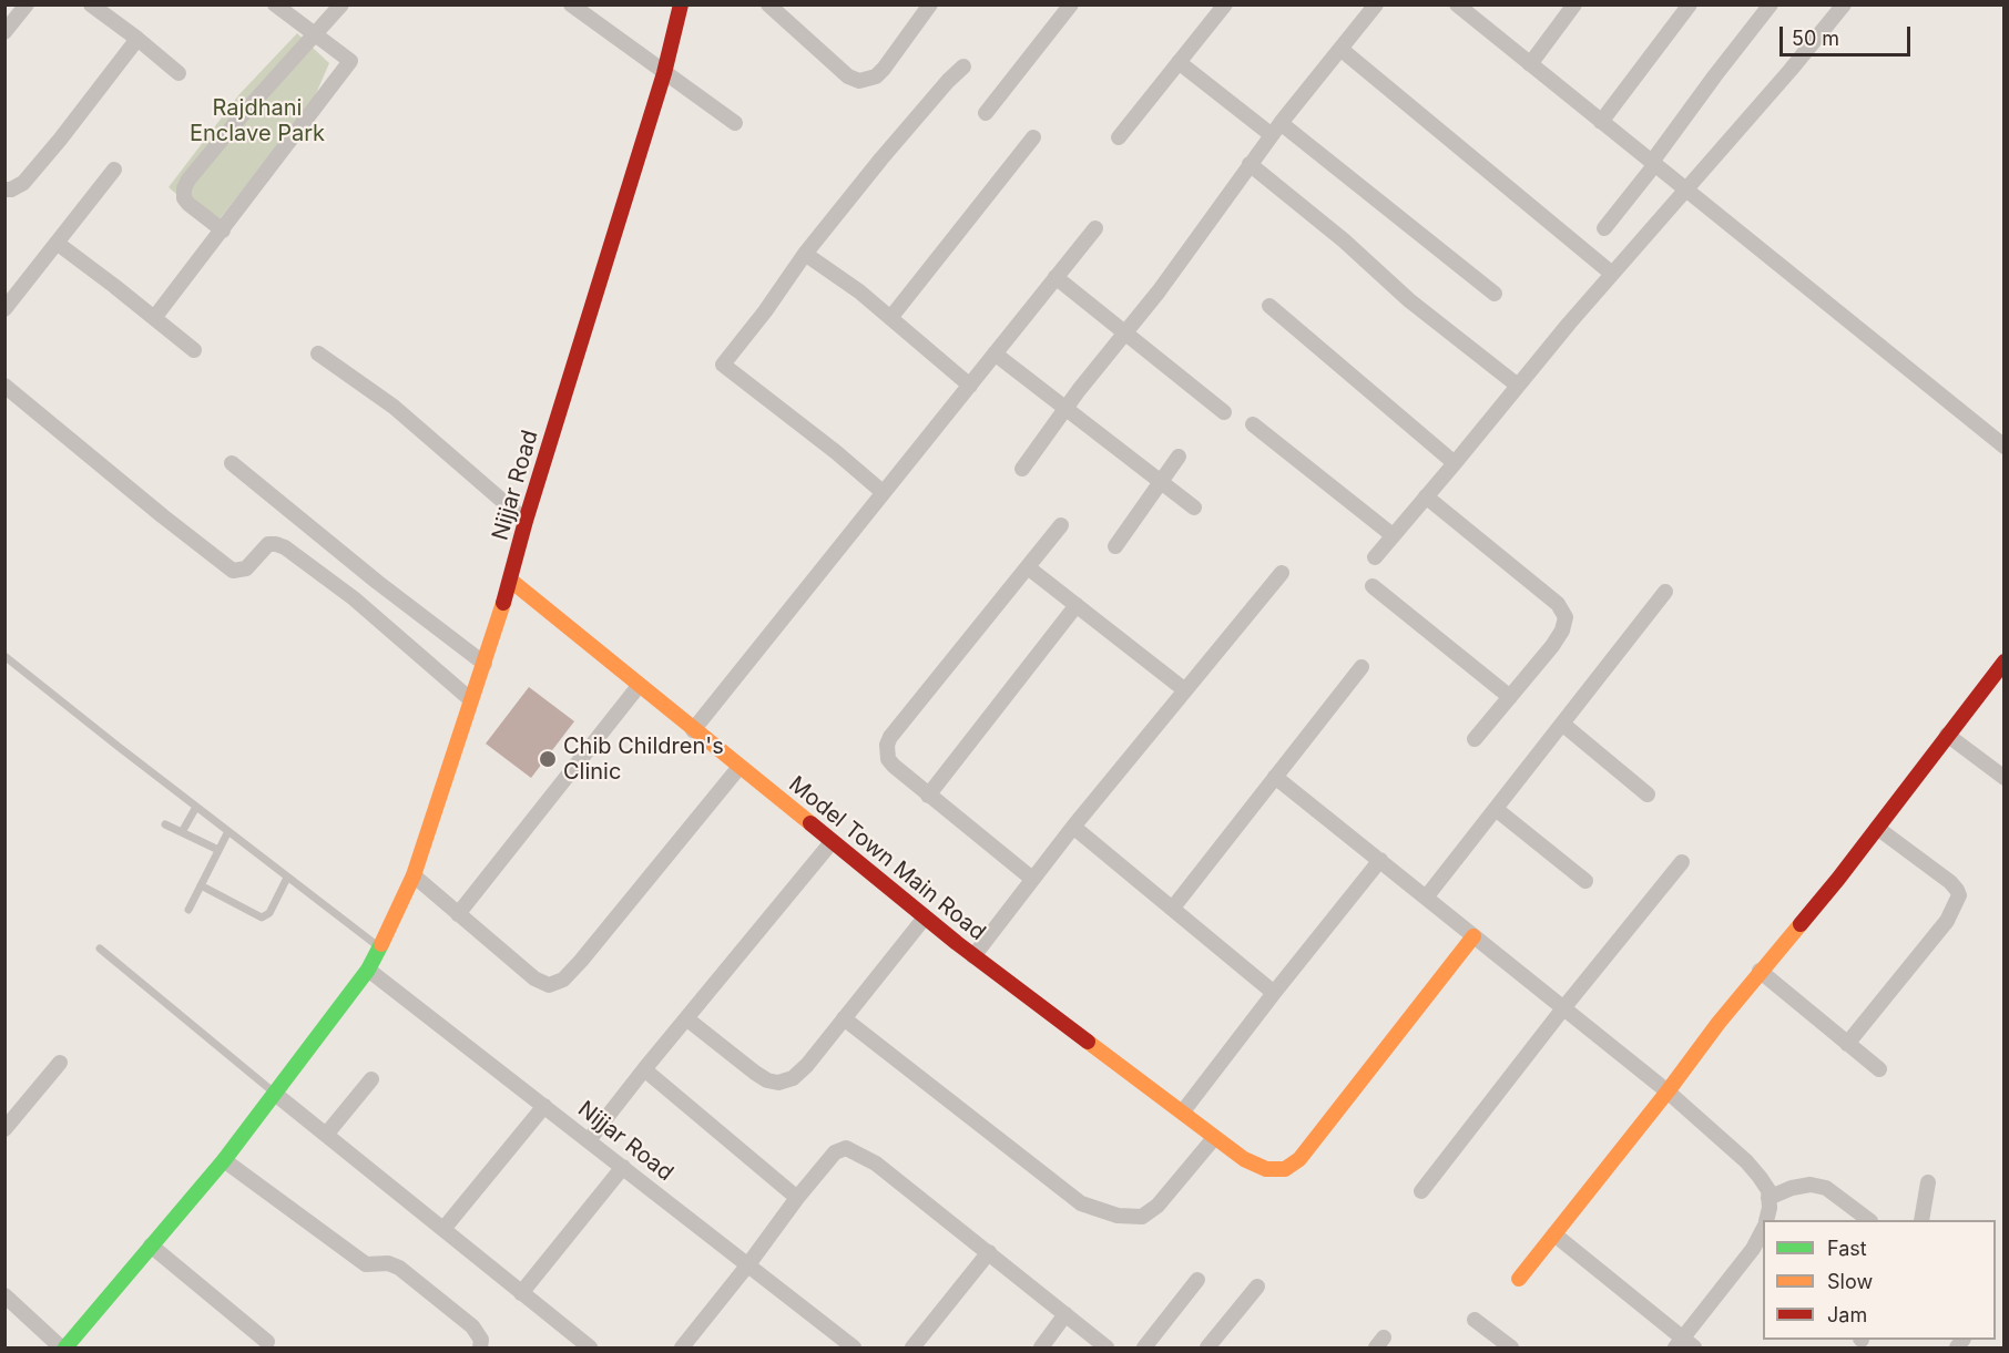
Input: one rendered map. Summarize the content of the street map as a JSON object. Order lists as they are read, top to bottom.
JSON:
{
  "streets": {
    "street": ["Nijjar Road", "Model Town Main Road"]
  },
  "crossings": [
    ["Nijjar Road", "Model Town Main Road"]
  ],
  "parks": ["Rajdhani Enclave Park"],
  "places": ["Chib Children's Clinic"],
  "legend": ["Fast", "Slow", "Jam"],
  "scale_bar": "50 m"
}
